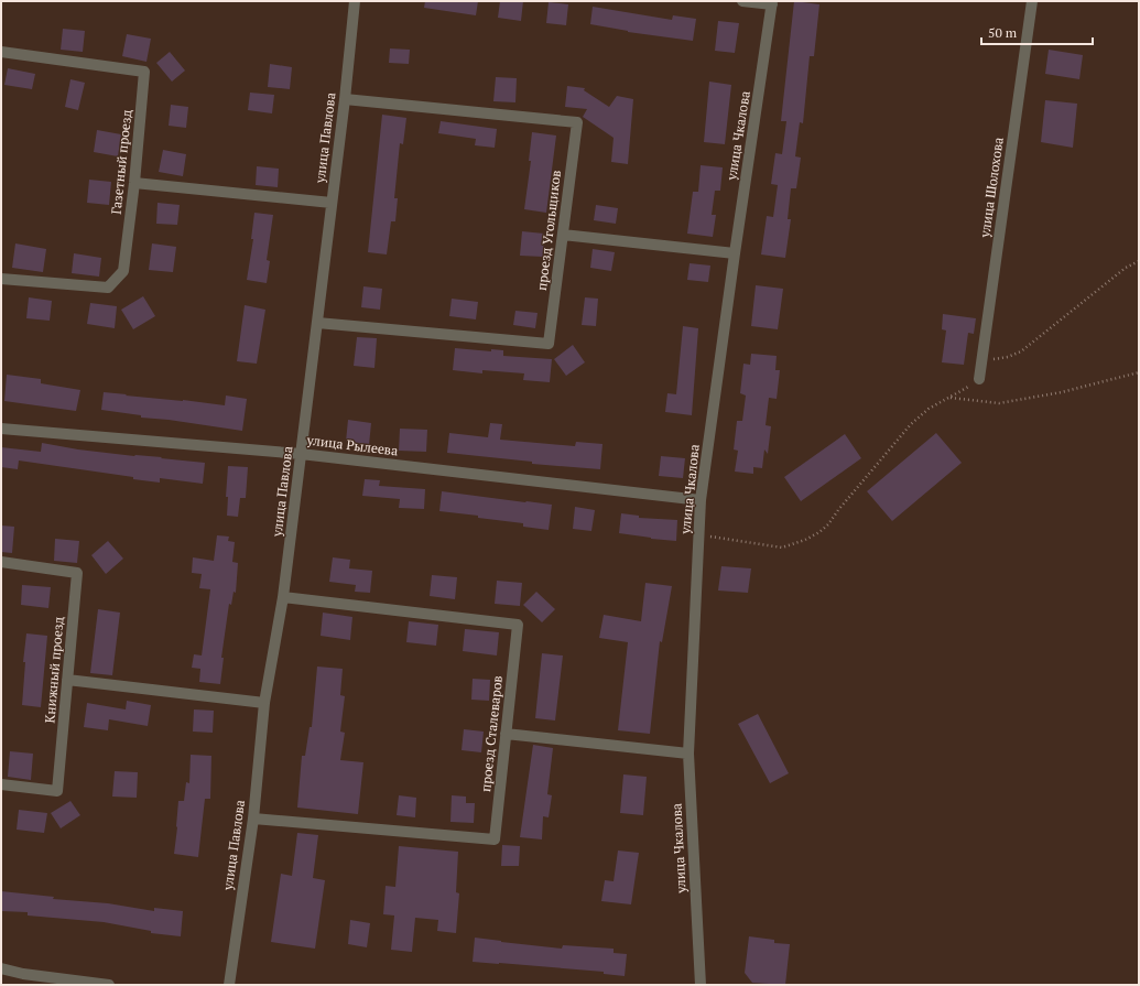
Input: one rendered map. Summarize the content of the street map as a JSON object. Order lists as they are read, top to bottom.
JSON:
{
  "streets": {
    "street": [
      "улица Чкалова",
      "улица Павлова",
      "Газетный проезд",
      "улица Шолохова",
      "проезд Угольщиков",
      "улица Рылеева",
      "Книжный проезд",
      "проезд Сталеваров"
    ]
  },
  "crossings": [
    ["улица Чкалова", "улица Рылеева"],
    ["улица Павлова", "проезд Угольщиков"],
    ["улица Павлова", "улица Рылеева"],
    ["улица Павлова", "проезд Сталеваров"]
  ],
  "scale_bar": "50 m"
}
